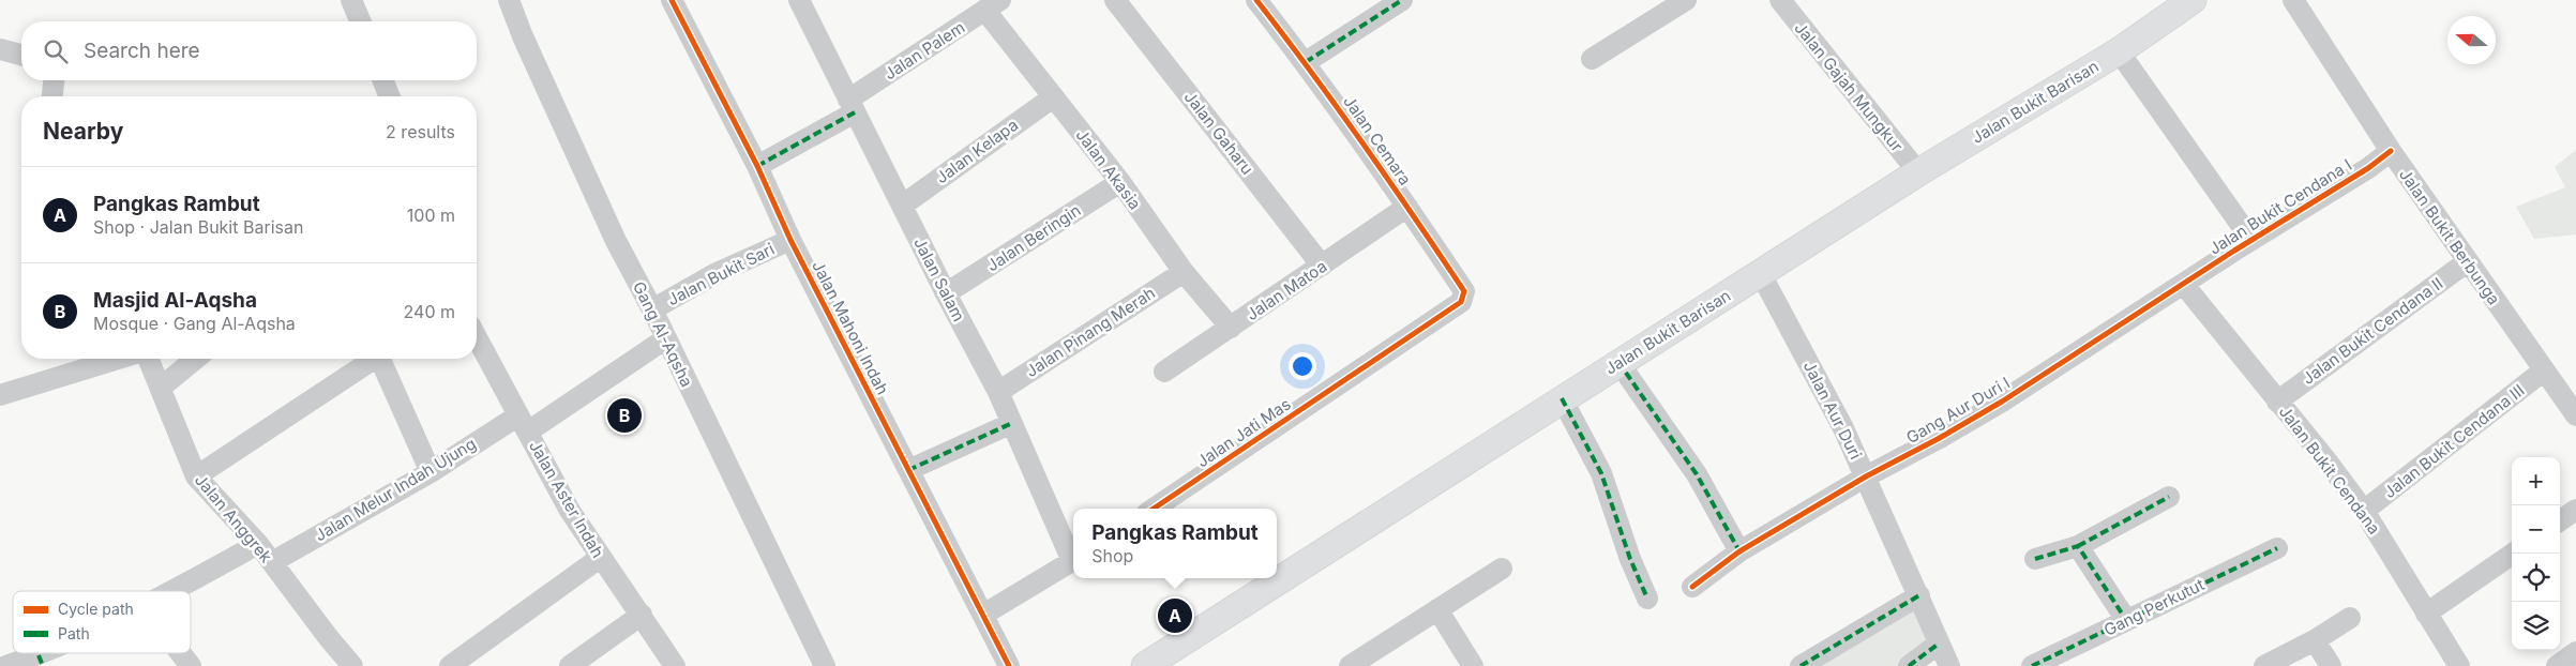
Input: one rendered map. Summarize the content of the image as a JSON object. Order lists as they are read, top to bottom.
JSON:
{
  "streets": {
    "main road": ["Jalan Bukit Barisan"],
    "street": [
      "Jalan Palem",
      "Jalan Gajah Mungkur",
      "Jalan Gaharu",
      "Jalan Cemara",
      "Jalan Kelapa",
      "Jalan Akasia",
      "Jalan Bukit Cendana I",
      "Jalan Bukit Berbunga",
      "Jalan Beringin",
      "Jalan Bukit Sari",
      "Jalan Salam",
      "Jalan Matoa",
      "Jalan Mahoni Indah",
      "Jalan Bukit Cendana II",
      "Jalan Pinang Merah",
      "Gang Al-Aqsha",
      "Jalan Aur Duri",
      "Gang Aur Duri I",
      "Jalan Jati Mas",
      "Jalan Bukit Cendana III",
      "Jalan Bukit Cendana",
      "Jalan Melur Indah Ujung",
      "Jalan Aster Indah",
      "Jalan Anggrek",
      "Gang Perkutut"
    ]
  },
  "crossings": [
    ["Jalan Palem", "Jalan Akasia"],
    ["Jalan Palem", "Jalan Salam"],
    ["Jalan Palem", "Jalan Mahoni Indah"],
    ["Jalan Gajah Mungkur", "Jalan Bukit Barisan"],
    ["Jalan Bukit Barisan", "Jalan Aur Duri"],
    ["Jalan Gaharu", "Jalan Matoa"],
    ["Jalan Cemara", "Jalan Matoa"],
    ["Jalan Cemara", "Jalan Jati Mas"],
    ["Jalan Kelapa", "Jalan Akasia"],
    ["Jalan Kelapa", "Jalan Salam"],
    ["Jalan Akasia", "Jalan Beringin"],
    ["Jalan Akasia", "Jalan Matoa"],
    ["Jalan Akasia", "Jalan Pinang Merah"],
    ["Jalan Bukit Cendana I", "Jalan Bukit Berbunga"],
    ["Jalan Bukit Cendana I", "Gang Aur Duri I"],
    ["Jalan Bukit Cendana I", "Jalan Bukit Cendana"],
    ["Jalan Bukit Berbunga", "Jalan Bukit Cendana II"],
    ["Jalan Bukit Berbunga", "Jalan Bukit Cendana III"],
    ["Jalan Beringin", "Jalan Salam"],
    ["Jalan Bukit Sari", "Jalan Mahoni Indah"],
    ["Jalan Bukit Sari", "Gang Al-Aqsha"],
    ["Jalan Salam", "Jalan Pinang Merah"],
    ["Jalan Bukit Cendana II", "Jalan Bukit Cendana"],
    ["Gang Al-Aqsha", "Jalan Melur Indah Ujung"],
    ["Jalan Aur Duri", "Gang Aur Duri I"],
    ["Gang Aur Duri I", "Jalan Bukit Cendana"],
    ["Jalan Bukit Cendana III", "Jalan Bukit Cendana"],
    ["Jalan Melur Indah Ujung", "Jalan Aster Indah"],
    ["Jalan Melur Indah Ujung", "Jalan Anggrek"]
  ],
  "legend": ["Cycle path", "Path"],
  "north": "left",
  "page": {
    "search": "Search here",
    "heading": ["Nearby", "2 results"],
    "list": [
      {
        "mark": "A",
        "name": "Pangkas Rambut",
        "note": "Shop · Jalan Bukit Barisan",
        "value": "100 m"
      },
      {
        "mark": "B",
        "name": "Masjid Al-Aqsha",
        "note": "Mosque · Gang Al-Aqsha",
        "value": "240 m"
      }
    ],
    "pins": ["B", "A"],
    "map_buttons": ["+", "−"],
    "popup": ["Pangkas Rambut", "Shop"]
  }
}
